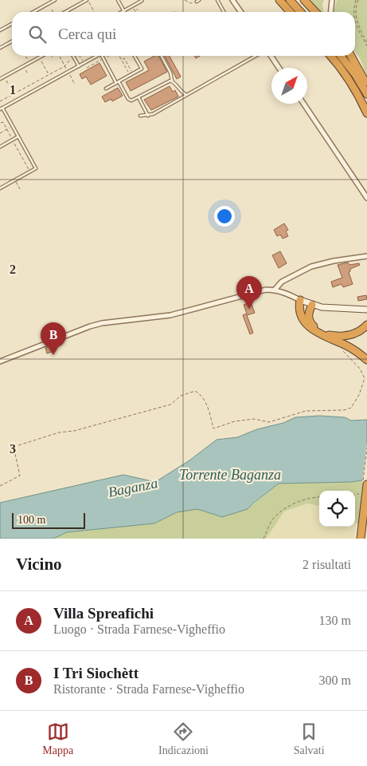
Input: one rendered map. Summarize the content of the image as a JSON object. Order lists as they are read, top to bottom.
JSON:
{
  "water": ["Torrente Baganza", "Baganza"],
  "scale_bar": "100 m",
  "north": "top right",
  "page": {
    "search": "Cerca qui",
    "pins": ["A", "B"],
    "scale": "100 m",
    "heading": ["Vicino", "2 risultati"],
    "list": [
      {
        "mark": "A",
        "name": "Villa Spreafichi",
        "note": "Luogo · Strada Farnese-Vigheffio",
        "value": "130 m"
      },
      {
        "mark": "B",
        "name": "I Tri Siochètt",
        "note": "Ristorante · Strada Farnese-Vigheffio",
        "value": "300 m"
      }
    ],
    "nav": ["Mappa", "Indicazioni", "Salvati"]
  },
  "grid": {
    "rows": ["1", "2", "3"]
  }
}
